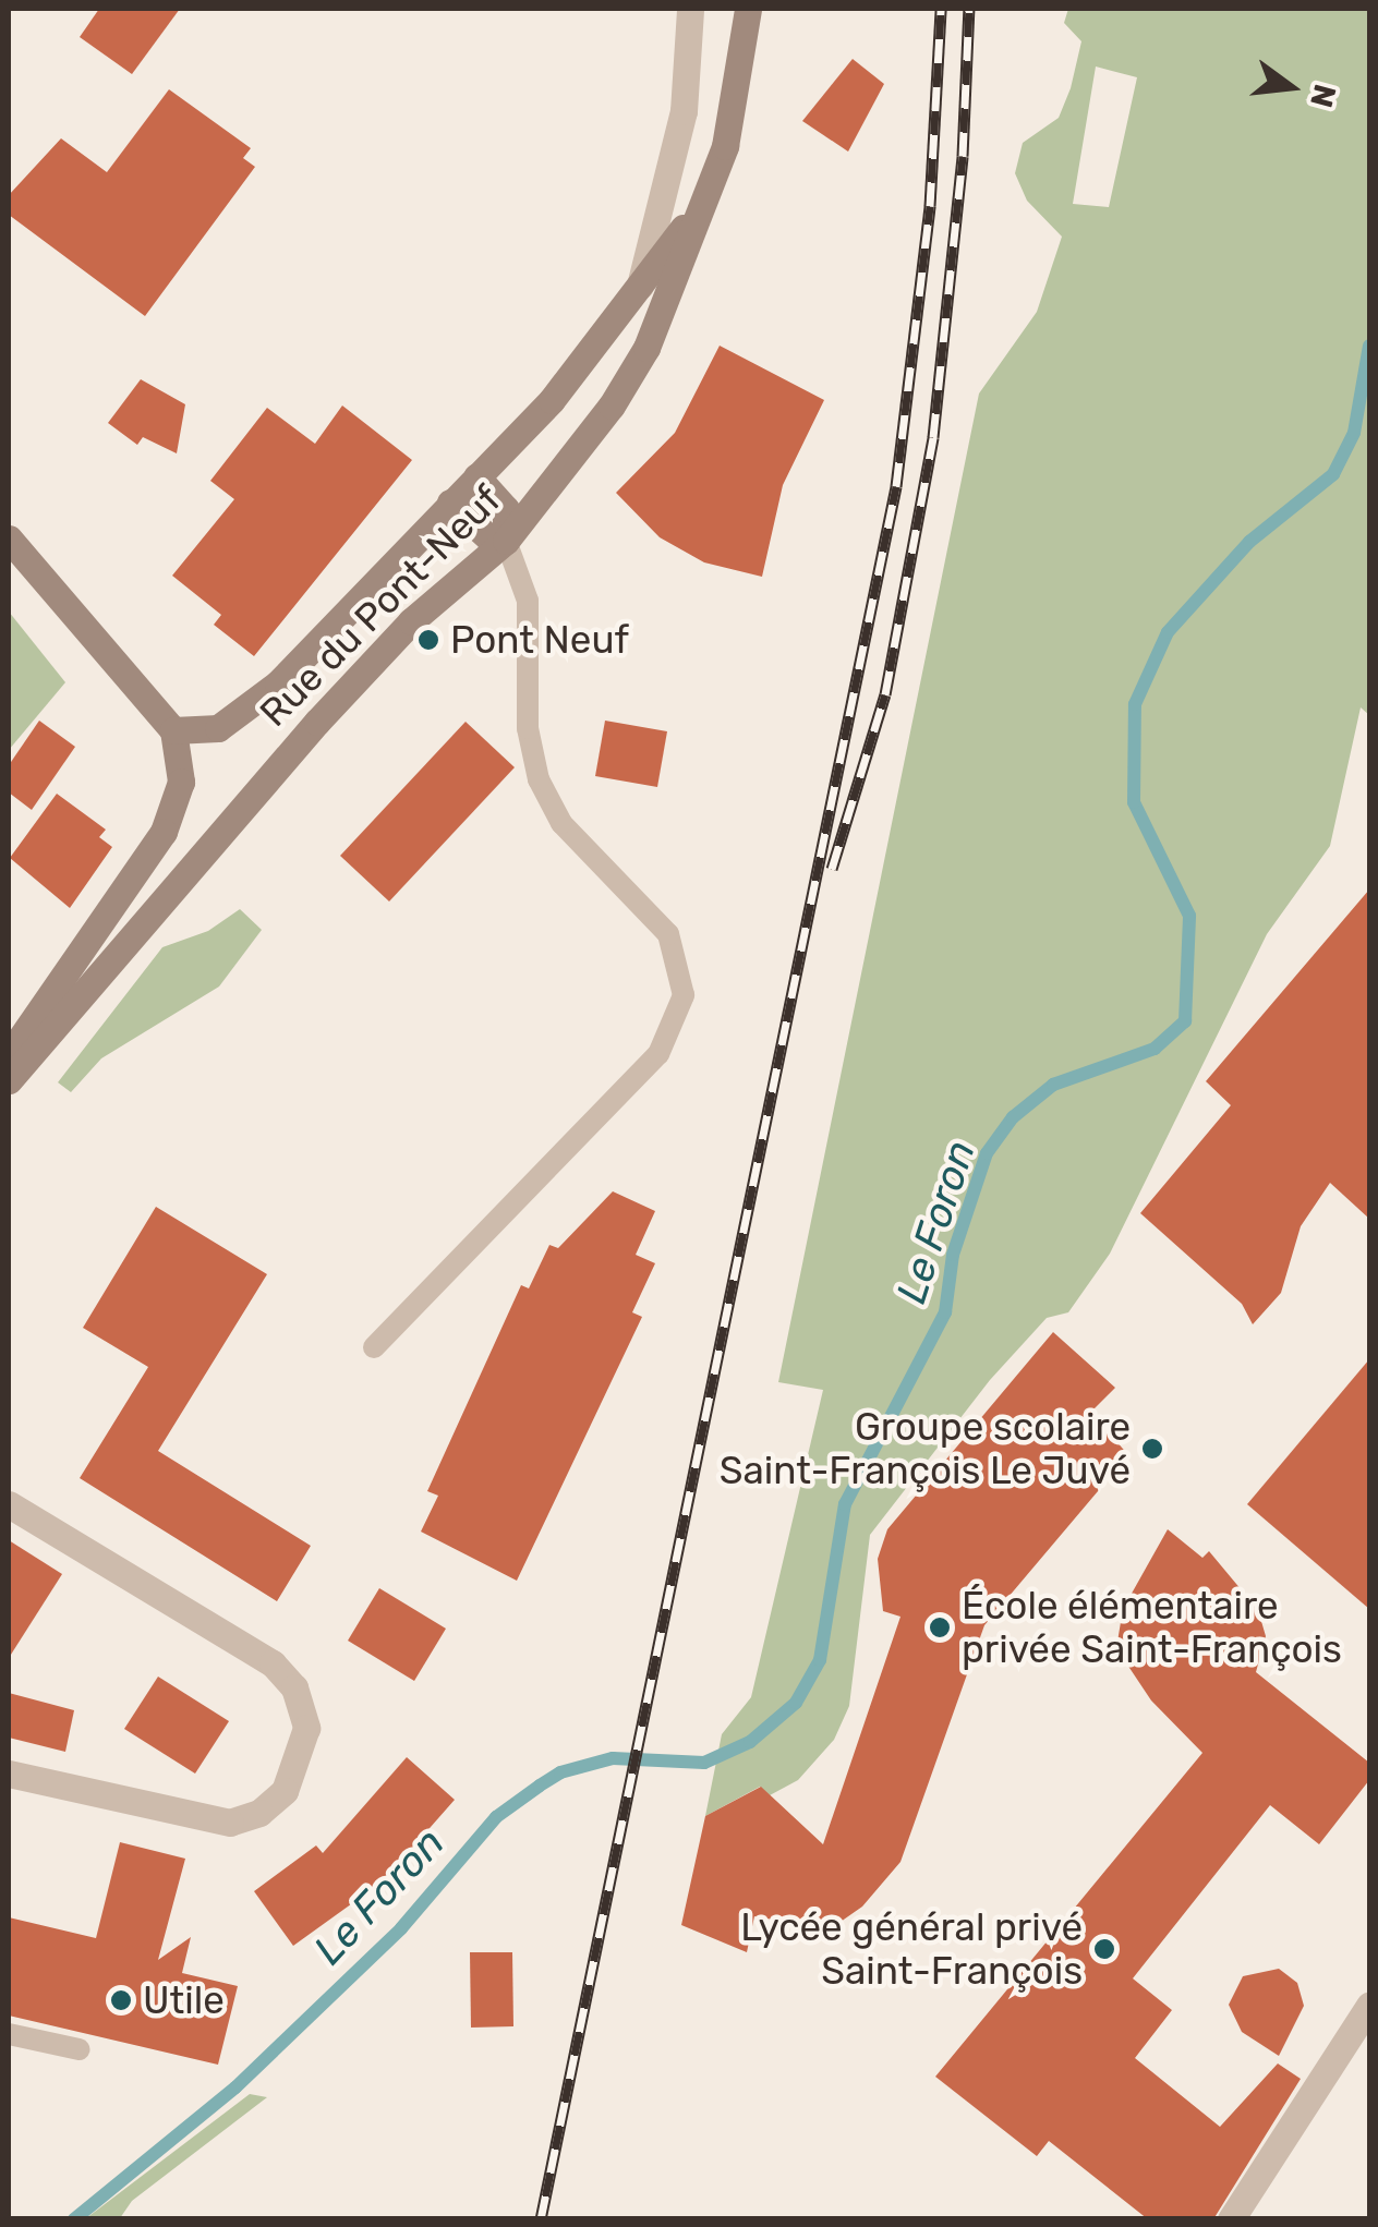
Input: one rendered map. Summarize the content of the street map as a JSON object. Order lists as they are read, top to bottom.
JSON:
{
  "streets": {
    "street": ["Rue du Pont-Neuf"]
  },
  "water": ["Le Foron"],
  "places": [
    "Pont Neuf",
    "Groupe scolaire Saint-François Le Juvé",
    "École élémentaire privée Saint-François",
    "Lycée général privé Saint-François",
    "Utile"
  ],
  "north": "right"
}
